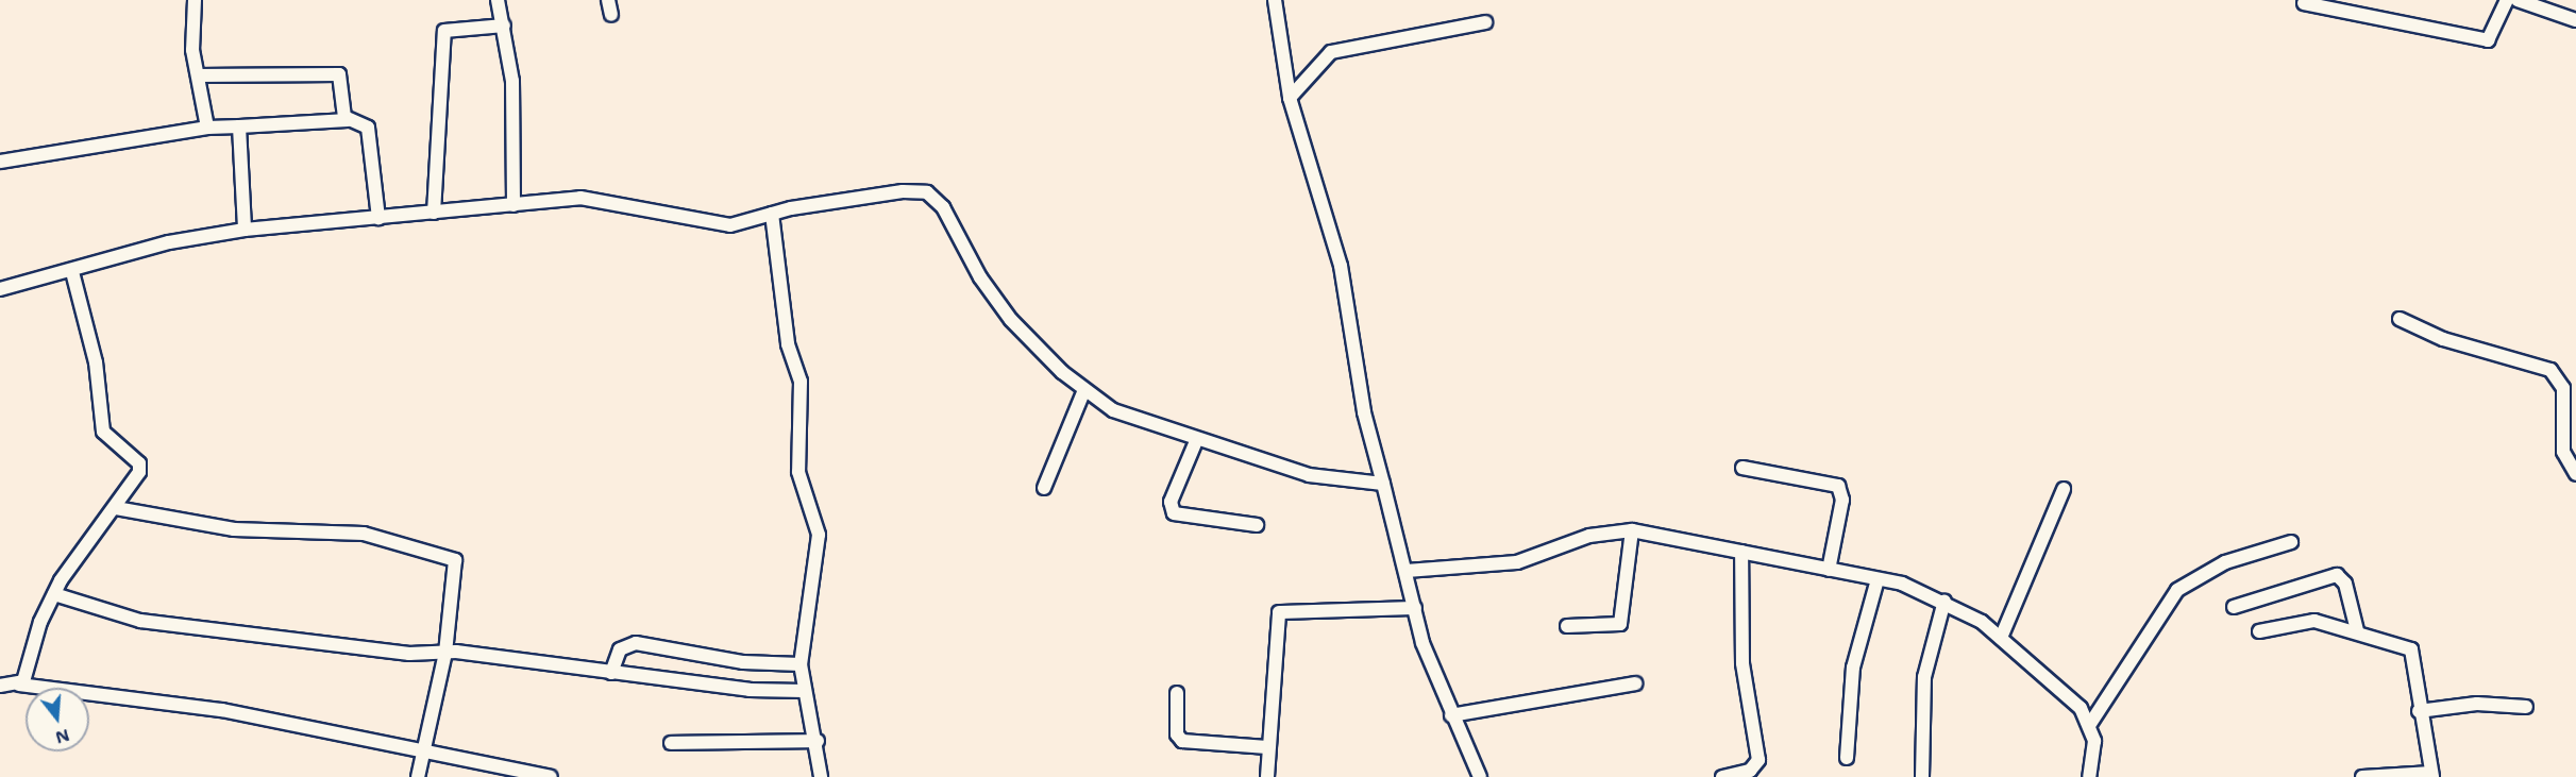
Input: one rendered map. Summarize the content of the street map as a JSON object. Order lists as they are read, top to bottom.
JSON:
{
  "north": "bottom"
}
